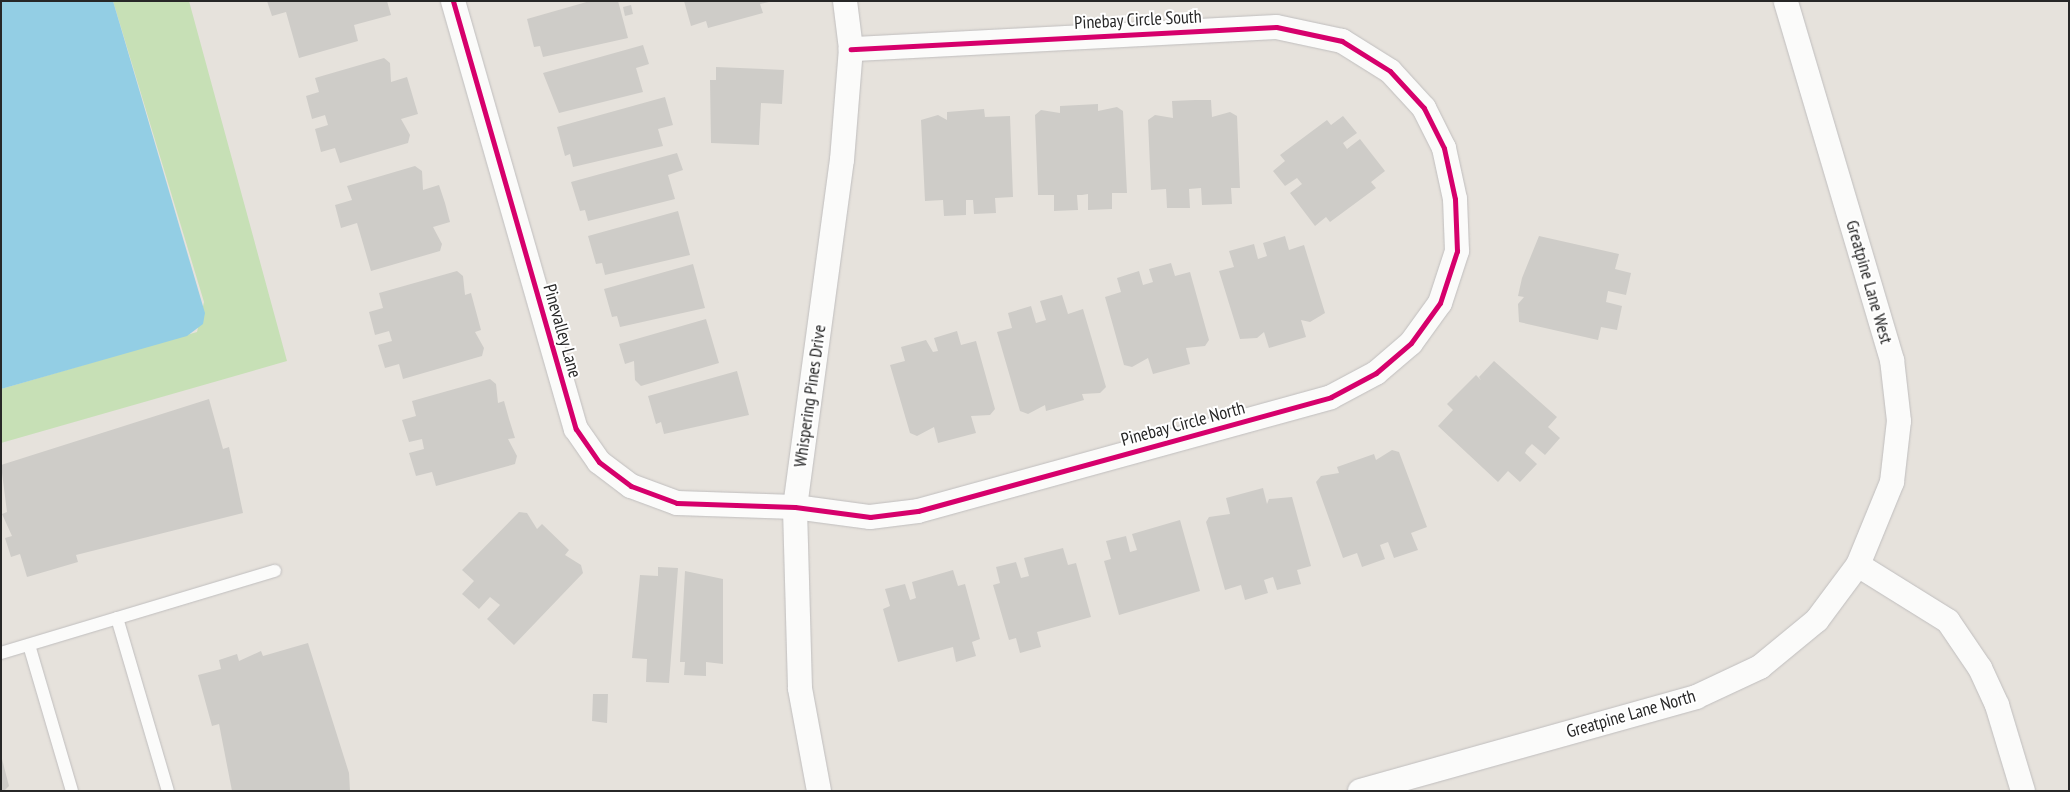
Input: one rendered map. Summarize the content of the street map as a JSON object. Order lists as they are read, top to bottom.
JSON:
{
  "streets": {
    "street": [
      "Pinebay Circle South",
      "Greatpine Lane West",
      "Pinevalley Lane",
      "Whispering Pines Drive",
      "Pinebay Circle North",
      "Greatpine Lane North"
    ]
  },
  "crossings": [
    ["Pinebay Circle South", "Whispering Pines Drive"],
    ["Pinebay Circle South", "Pinebay Circle North"],
    ["Greatpine Lane West", "Greatpine Lane North"],
    ["Pinevalley Lane", "Whispering Pines Drive"],
    ["Pinevalley Lane", "Pinebay Circle North"],
    ["Whispering Pines Drive", "Pinebay Circle North"]
  ]
}
